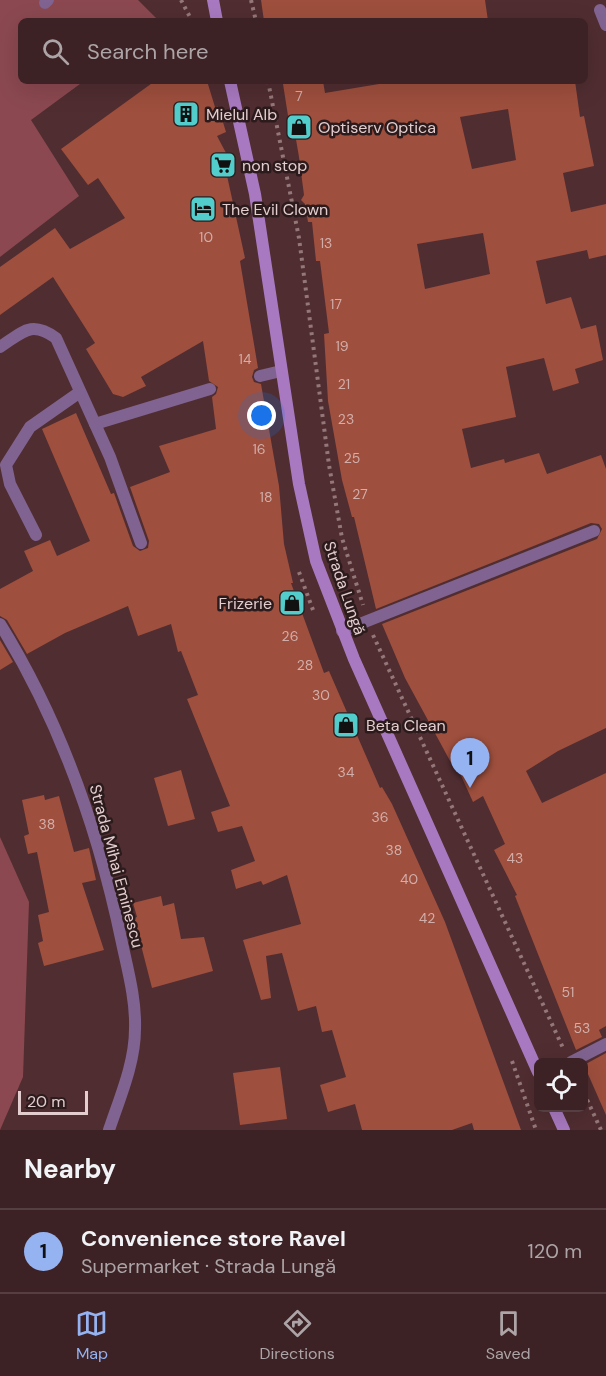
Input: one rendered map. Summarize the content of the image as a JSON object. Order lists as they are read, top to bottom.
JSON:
{
  "streets": {
    "main road": ["Strada Lungă"],
    "street": ["Strada Mihai Eminescu"]
  },
  "places": {
    "building": ["Mielul Alb"],
    "shop": ["Optiserv Optica", "Frizerie", "Beta Clean"],
    "supermarket": ["non stop"],
    "hotel": ["The Evil Clown"]
  },
  "house_numbers": [
    "7",
    "10",
    "13",
    "17",
    "19",
    "14",
    "21",
    "23",
    "16",
    "25",
    "27",
    "18",
    "26",
    "28",
    "30",
    "34",
    "36",
    "38",
    "38",
    "43",
    "40",
    "42",
    "51",
    "53"
  ],
  "scale_bar": "20 m",
  "page": {
    "search": "Search here",
    "pins": "1",
    "scale": "20 m",
    "heading": "Nearby",
    "list": [
      {
        "mark": "1",
        "name": "Convenience store Ravel",
        "note": "Supermarket · Strada Lungă",
        "value": "120 m"
      }
    ],
    "nav": ["Map", "Directions", "Saved"]
  }
}
